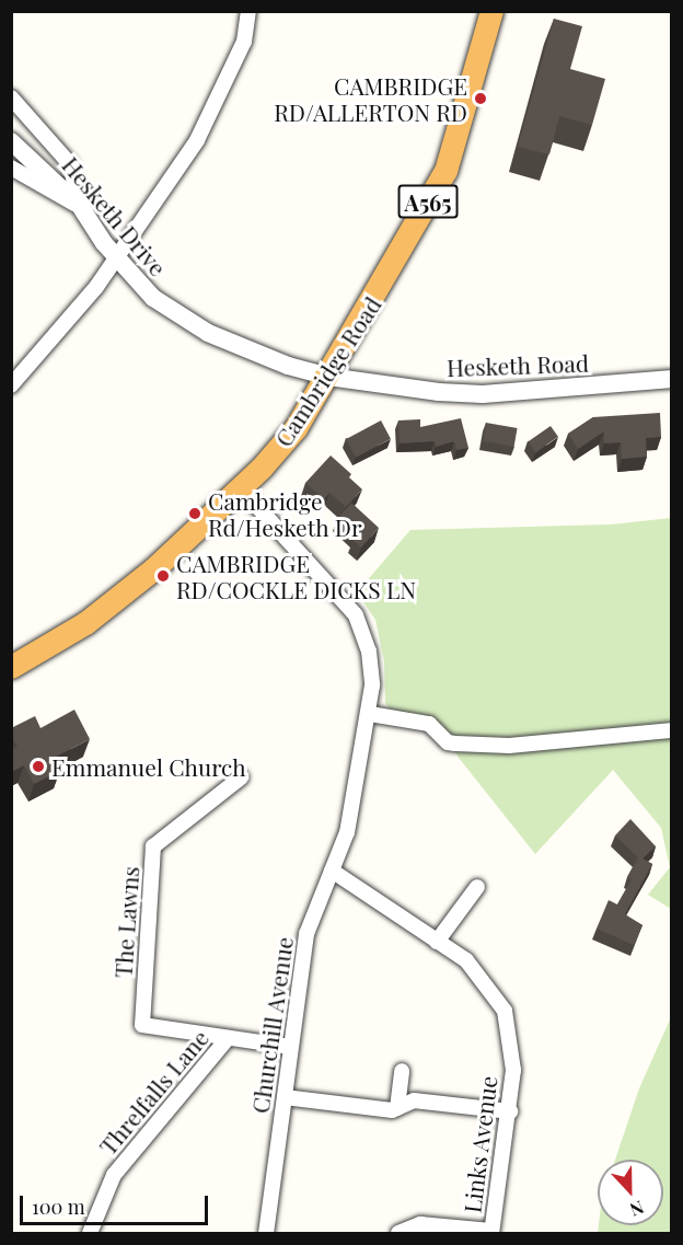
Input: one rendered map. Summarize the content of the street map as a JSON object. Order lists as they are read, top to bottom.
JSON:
{
  "streets": {
    "highway": ["A565", "Cambridge Road"],
    "street": [
      "Hesketh Drive",
      "Hesketh Road",
      "The Lawns",
      "Churchill Avenue",
      "Threlfalls Lane",
      "Links Avenue"
    ]
  },
  "crossings": [
    ["Hesketh Drive", "Hesketh Road"],
    ["Hesketh Drive", "Cambridge Road"],
    ["Hesketh Road", "Cambridge Road"],
    ["Cambridge Road", "Churchill Avenue"],
    ["The Lawns", "Threlfalls Lane"],
    ["Churchill Avenue", "Threlfalls Lane"],
    ["Churchill Avenue", "Links Avenue"]
  ],
  "places": [
    "CAMBRIDGE RD/ALLERTON RD",
    "Cambridge Rd/Hesketh Dr",
    "CAMBRIDGE RD/COCKLE DICKS LN",
    "Emmanuel Church"
  ],
  "scale_bar": "100 m",
  "north": "bottom"
}
